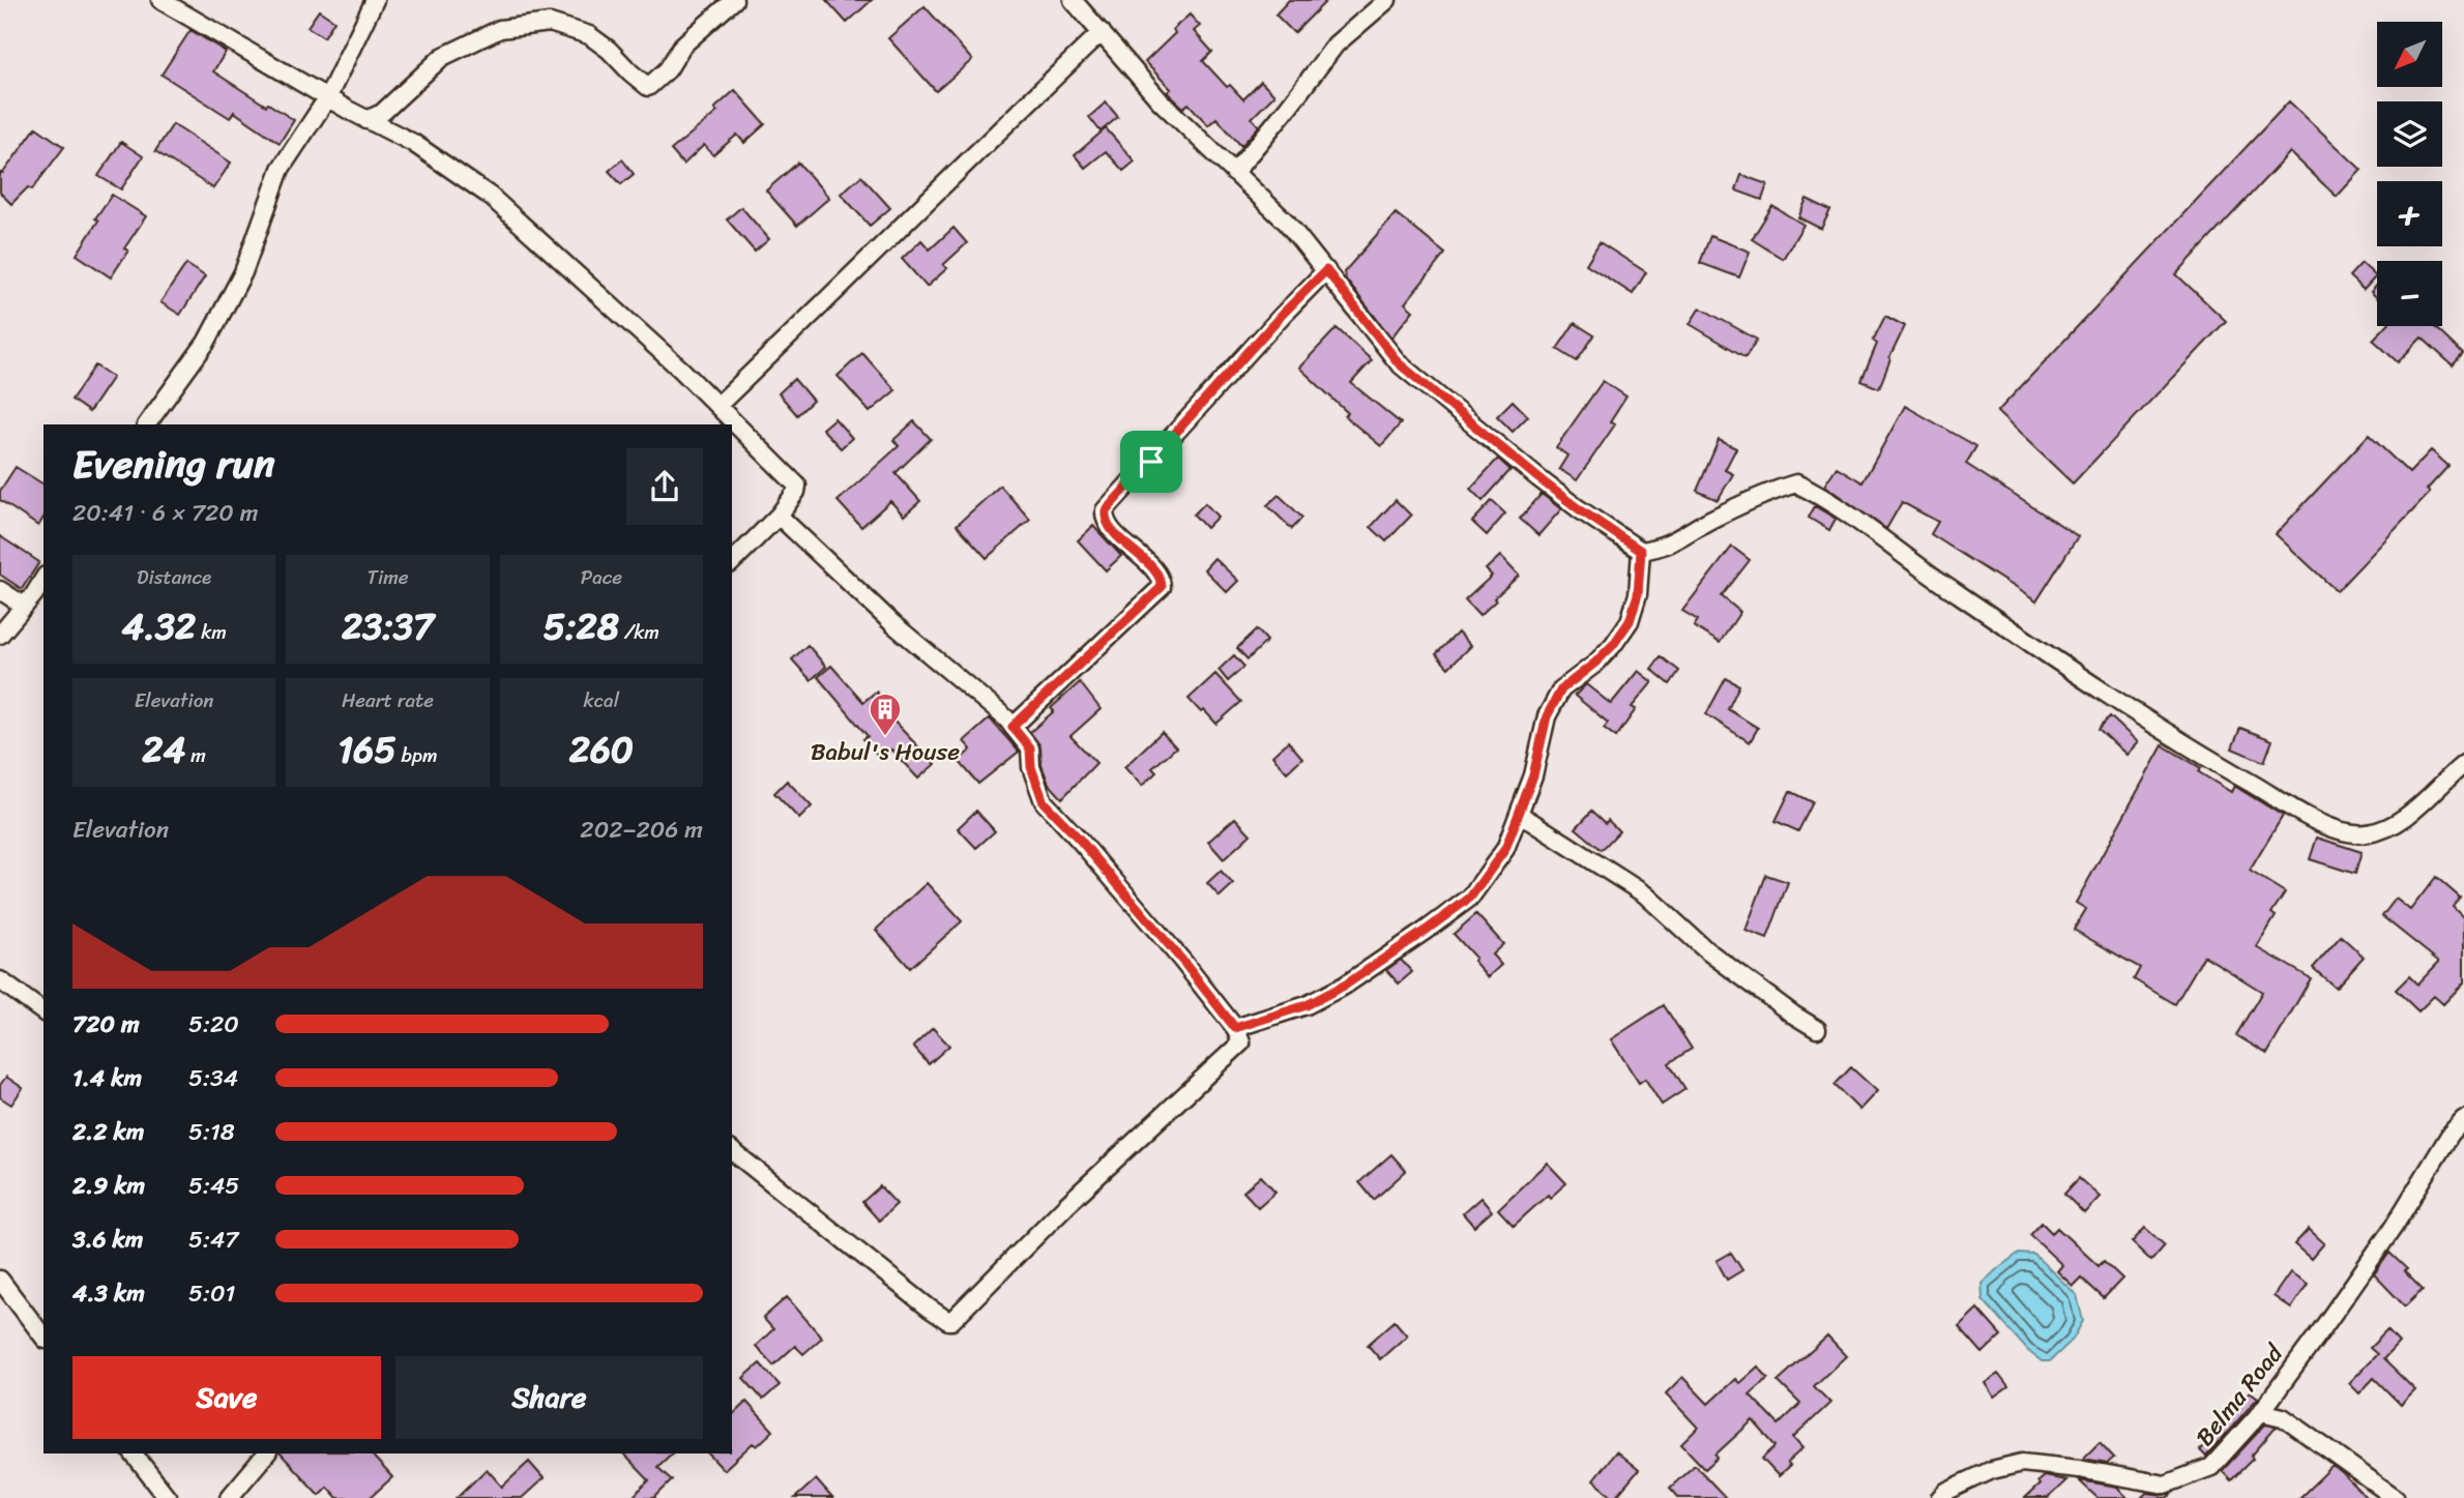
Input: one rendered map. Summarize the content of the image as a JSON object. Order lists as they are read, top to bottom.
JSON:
{
  "streets": {
    "street": ["Belma Road"]
  },
  "places": {
    "building": ["Babul's House"]
  },
  "north": "bottom left",
  "page": {
    "map_buttons": ["+", "−"],
    "heading": ["Evening run", "20:41 · 6 × 720 m"],
    "stats": [
      ["Distance", "4.32 km"],
      ["Time", "23:37"],
      ["Pace", "5:28 /km"],
      ["Elevation", "24 m"],
      ["Heart rate", "165 bpm"],
      ["kcal", "260"]
    ],
    "chart": ["Elevation", "202–206 m"],
    "list": [
      {
        "name": "720 m",
        "note": "5:20"
      },
      {
        "name": "1.4 km",
        "note": "5:34"
      },
      {
        "name": "2.2 km",
        "note": "5:18"
      },
      {
        "name": "2.9 km",
        "note": "5:45"
      },
      {
        "name": "3.6 km",
        "note": "5:47"
      },
      {
        "name": "4.3 km",
        "note": "5:01"
      }
    ],
    "buttons": ["Save", "Share"]
  }
}
